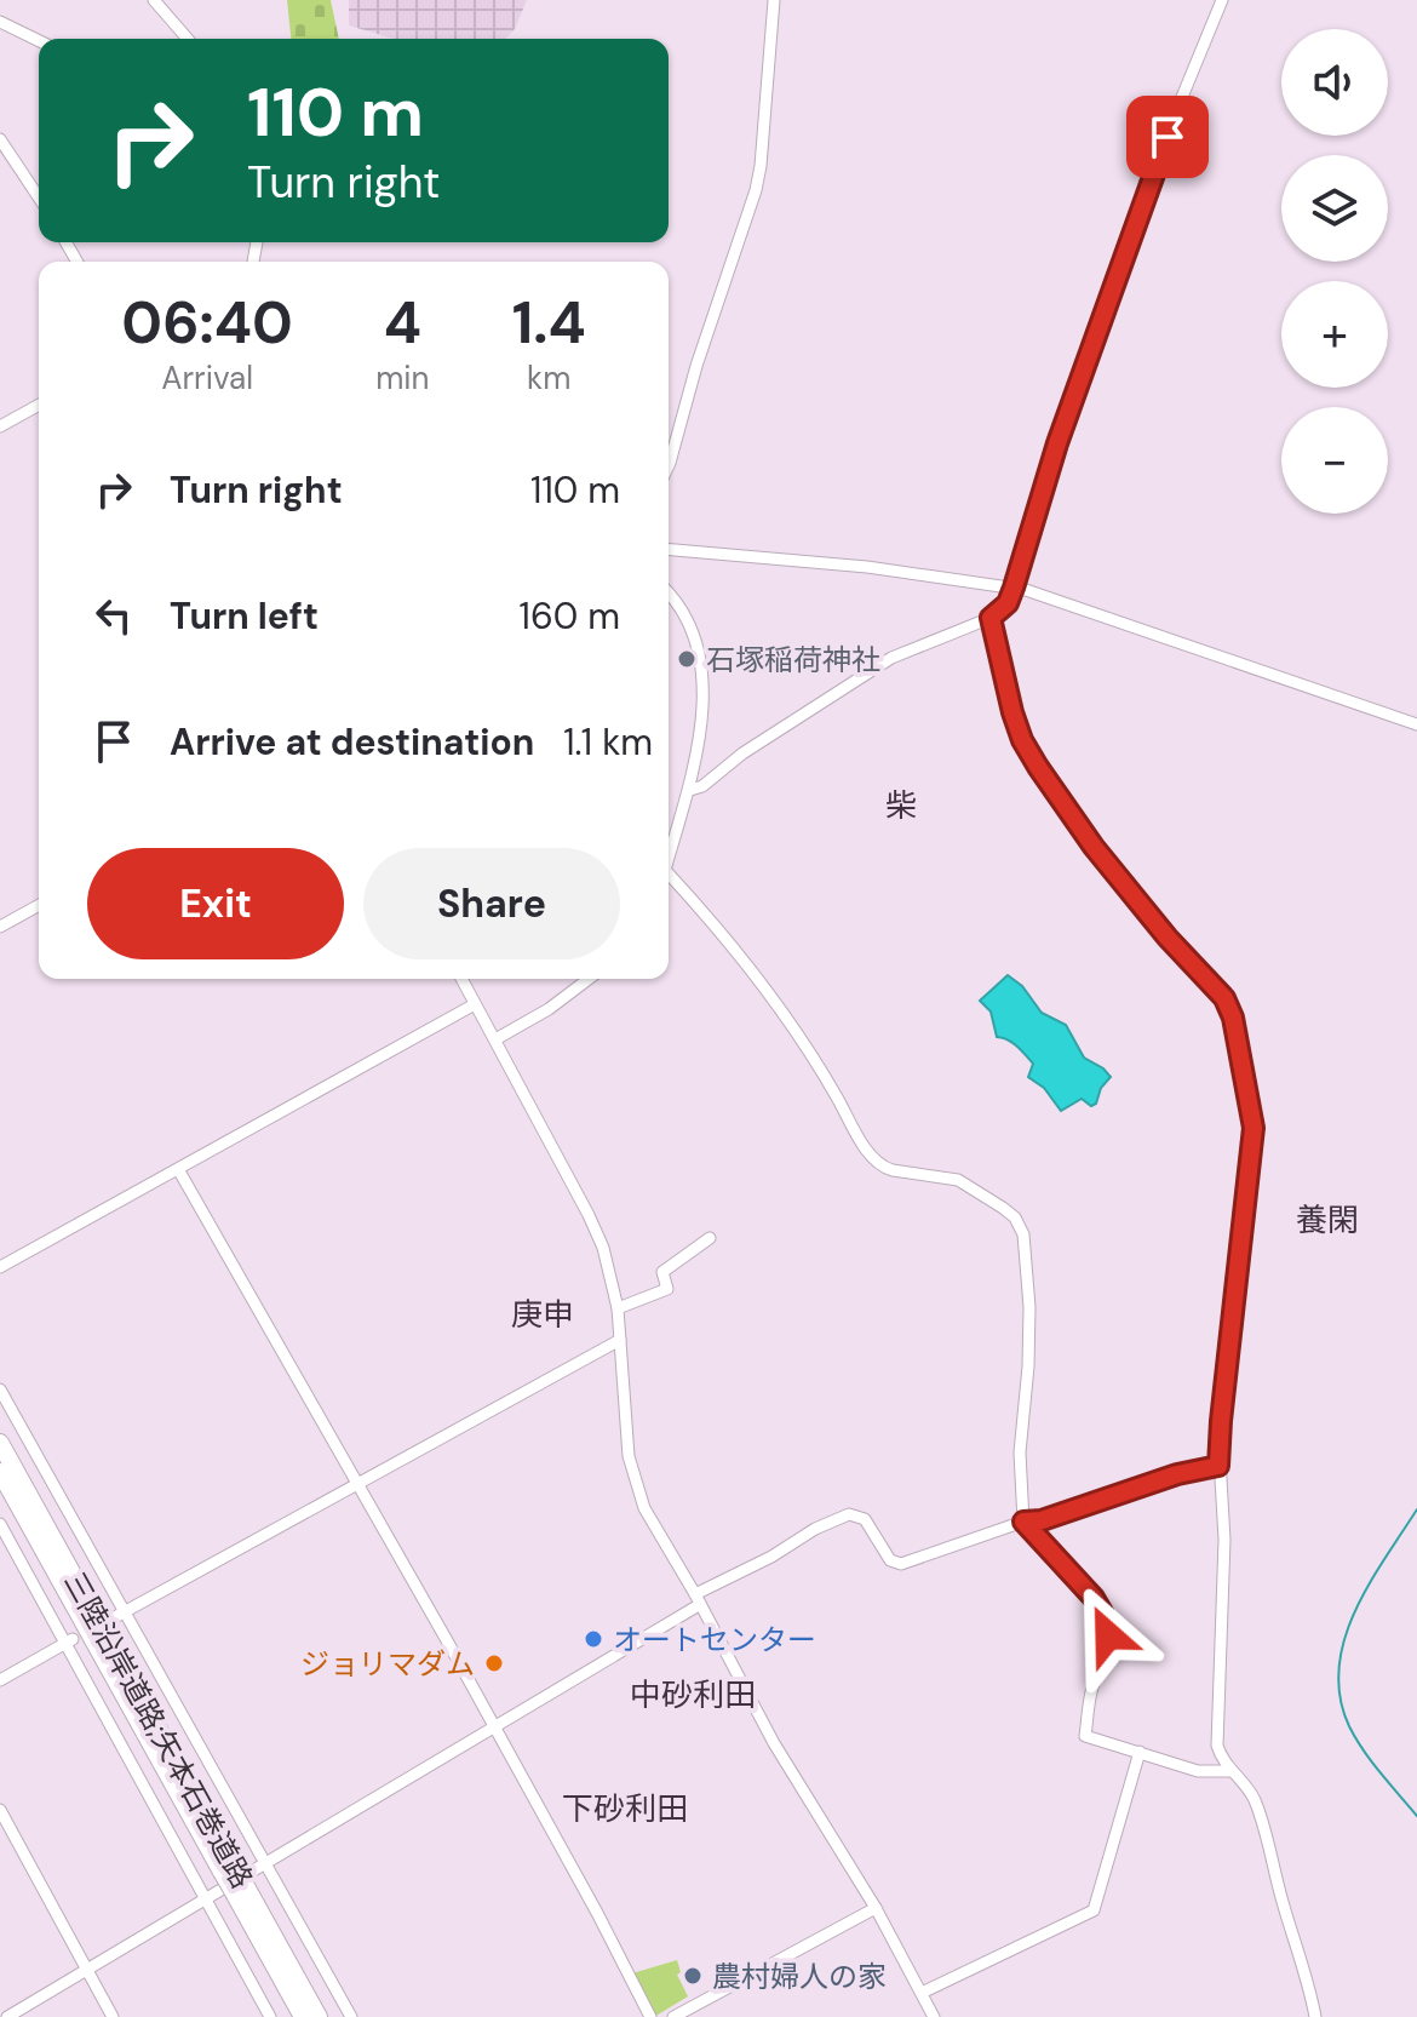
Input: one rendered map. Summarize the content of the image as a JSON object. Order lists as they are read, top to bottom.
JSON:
{
  "streets": {
    "highway": ["三陸沿岸道路;矢本石巻道路"]
  },
  "districts": [
    "柴",
    "養閑",
    "庚申",
    "中砂利田",
    "下砂利田"
  ],
  "places": [
    "石塚稲荷神社",
    "オートセンター",
    "ジョリマダム",
    "農村婦人の家"
  ],
  "page": {
    "map_buttons": ["+", "−"],
    "turn": ["110 m", "Turn right"],
    "eta": [
      "06:40",
      "Arrival",
      "4",
      "min",
      "1.4",
      "km"
    ],
    "list": [
      {
        "name": "Turn right",
        "value": "110 m"
      },
      {
        "name": "Turn left",
        "value": "160 m"
      },
      {
        "name": "Arrive at destination",
        "value": "1.1 km"
      }
    ],
    "buttons": ["Exit", "Share"]
  }
}
